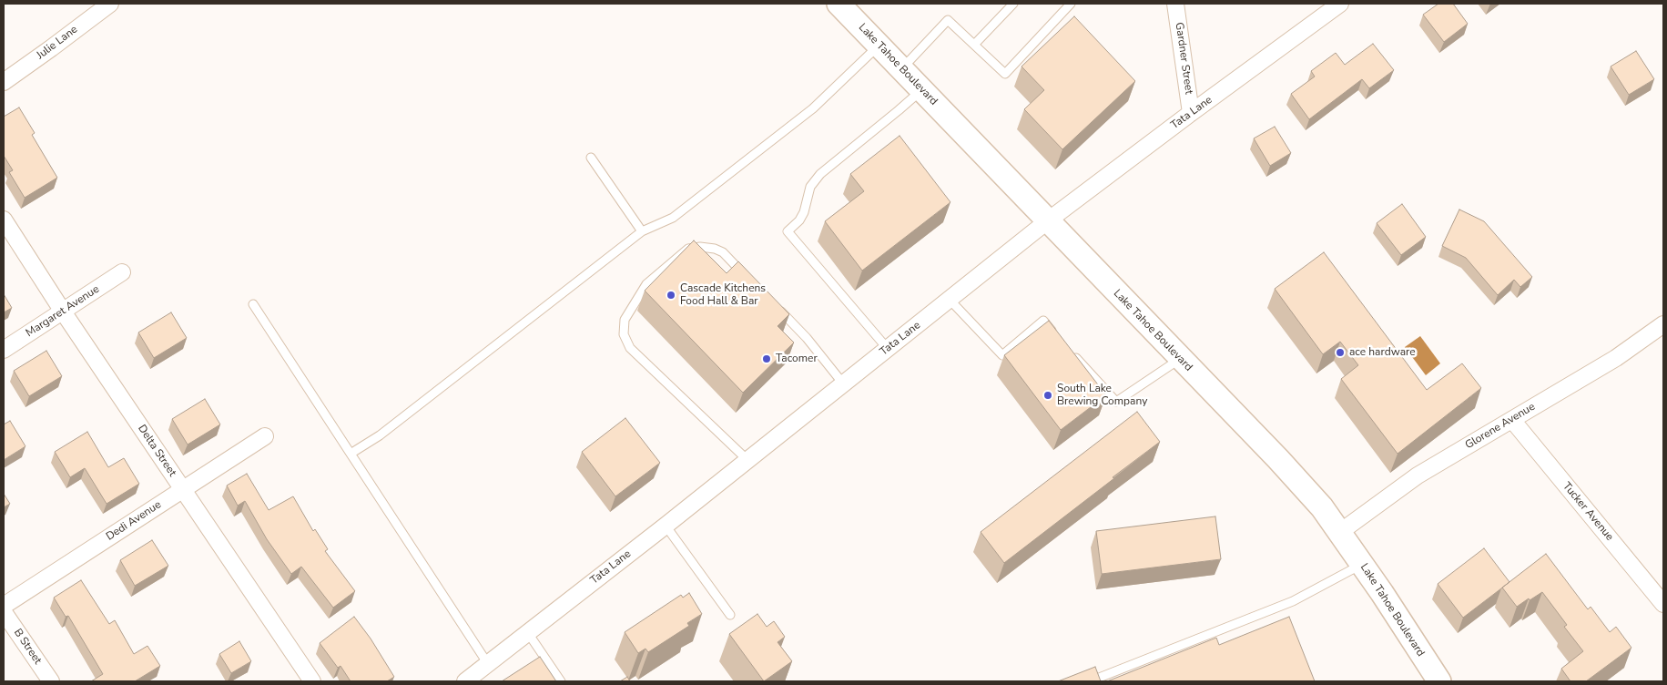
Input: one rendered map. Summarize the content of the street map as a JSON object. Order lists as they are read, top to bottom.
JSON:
{
  "streets": {
    "main road": ["Lake Tahoe Boulevard"],
    "street": [
      "Julie Lane",
      "Gardner Street",
      "Tata Lane",
      "Margaret Avenue",
      "Glorene Avenue",
      "Delta Street",
      "Tucker Avenue",
      "Dedi Avenue",
      "B Street"
    ]
  },
  "crossings": [
    ["Gardner Street", "Tata Lane"],
    ["Lake Tahoe Boulevard", "Tata Lane"],
    ["Lake Tahoe Boulevard", "Glorene Avenue"],
    ["Margaret Avenue", "Delta Street"],
    ["Glorene Avenue", "Tucker Avenue"],
    ["Delta Street", "Dedi Avenue"]
  ],
  "places": [
    "Cascade Kitchens Food Hall & Bar",
    "ace hardware",
    "Tacomer",
    "South Lake Brewing Company"
  ]
}
